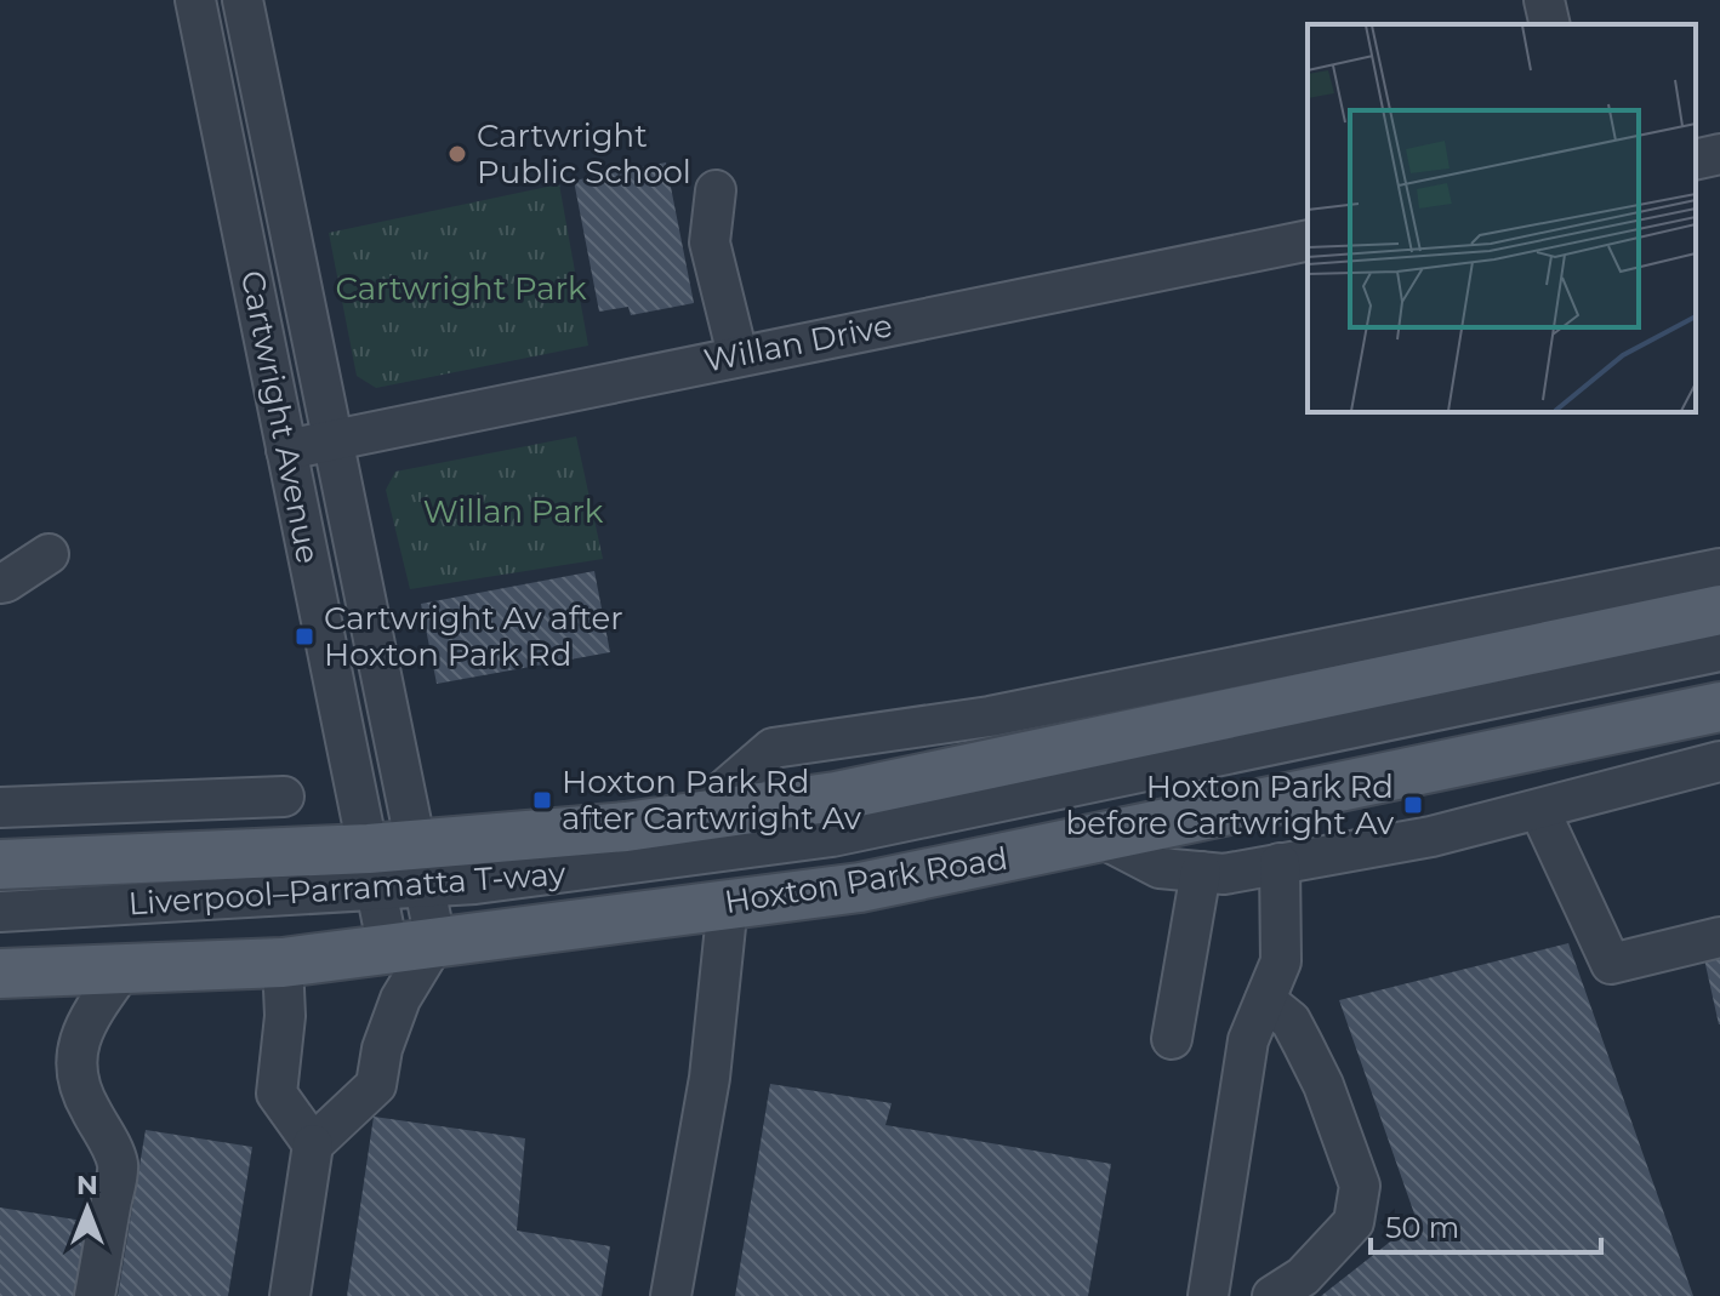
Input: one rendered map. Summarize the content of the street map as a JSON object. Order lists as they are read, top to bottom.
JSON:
{
  "streets": {
    "main road": ["Hoxton Park Road"],
    "street": ["Willan Drive", "Cartwright Avenue", "Liverpool–Parramatta T-way"]
  },
  "crossings": [
    ["Willan Drive", "Cartwright Avenue"],
    ["Cartwright Avenue", "Hoxton Park Road"],
    ["Cartwright Avenue", "Liverpool–Parramatta T-way"]
  ],
  "parks": ["Cartwright Park", "Willan Park"],
  "places": {
    "other": ["Cartwright Public School"],
    "transit": ["Cartwright Av after Hoxton Park Rd", "Hoxton Park Rd after Cartwright Av", "Hoxton Park Rd before Cartwright Av"]
  },
  "scale_bar": "50 m",
  "north": "top"
}
